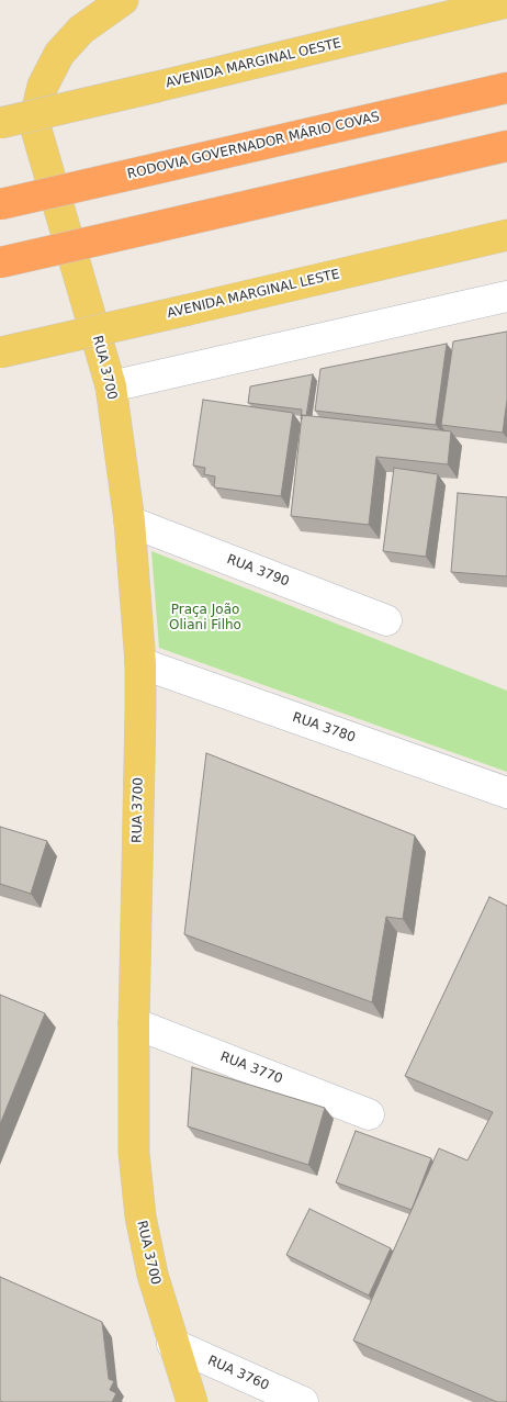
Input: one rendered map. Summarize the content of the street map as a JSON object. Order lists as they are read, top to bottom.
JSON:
{
  "streets": {
    "highway": ["RODOVIA GOVERNADOR MÁRIO COVAS"],
    "main road": ["AVENIDA MARGINAL OESTE", "AVENIDA MARGINAL LESTE", "RUA 3700"],
    "street": [
      "RUA 3790",
      "RUA 3780",
      "RUA 3770",
      "RUA 3760"
    ]
  },
  "crossings": [
    ["RUA 3700", "RUA 3790"],
    ["RUA 3700", "RUA 3780"],
    ["RUA 3700", "RUA 3770"],
    ["RUA 3700", "RUA 3760"]
  ],
  "parks": ["Praça João Oliani Filho"]
}
